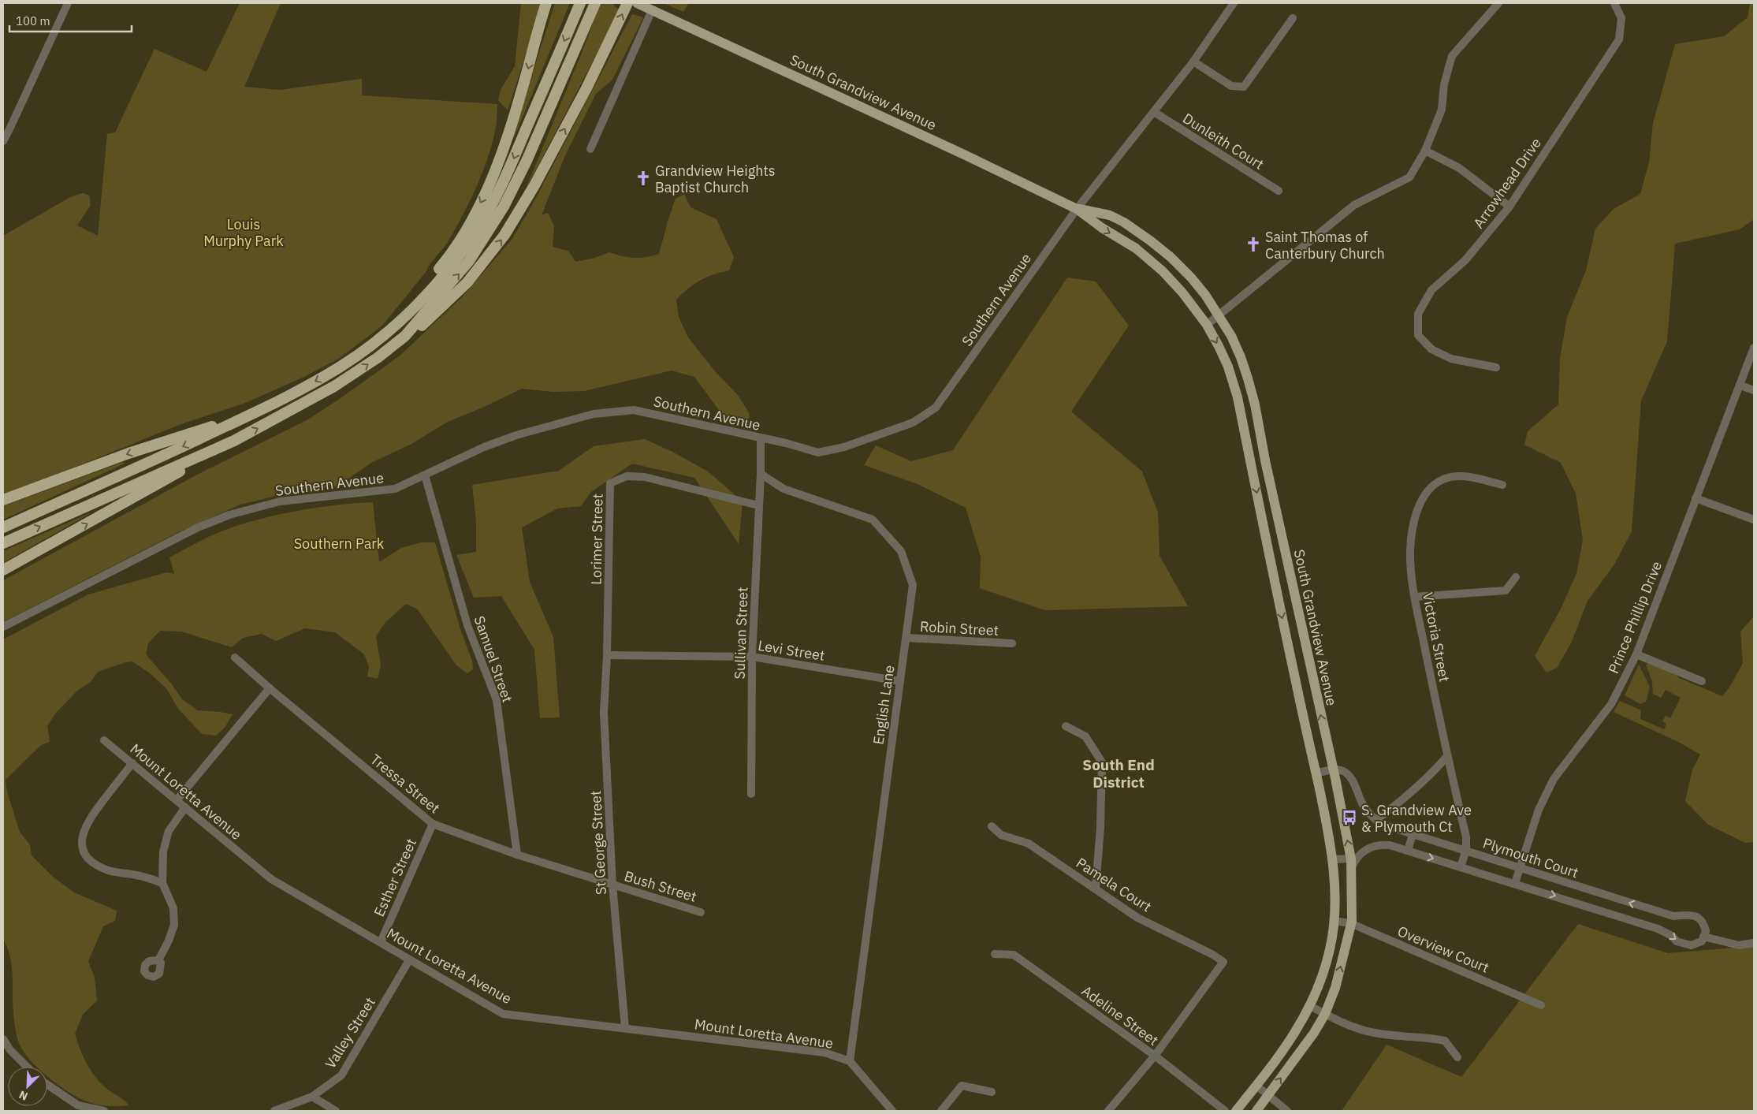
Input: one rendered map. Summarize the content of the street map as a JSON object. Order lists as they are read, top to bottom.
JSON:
{
  "streets": {
    "main road": ["South Grandview Avenue"],
    "street": [
      "Dunleith Court",
      "Arrowhead Drive",
      "Southern Avenue",
      "Lorimer Street",
      "Prince Phillip Drive",
      "Robin Street",
      "Sullivan Street",
      "Victoria Street",
      "Levi Street",
      "Samuel Street",
      "English Lane",
      "Tressa Street",
      "Mount Loretta Avenue",
      "St George Street",
      "Plymouth Court",
      "Esther Street",
      "Pamela Court",
      "Bush Street",
      "Overview Court",
      "Adeline Street",
      "Valley Street"
    ]
  },
  "crossings": [
    ["South Grandview Avenue", "Southern Avenue"],
    ["South Grandview Avenue", "Plymouth Court"],
    ["South Grandview Avenue", "Overview Court"],
    ["Dunleith Court", "Southern Avenue"],
    ["Southern Avenue", "Samuel Street"],
    ["Lorimer Street", "Sullivan Street"],
    ["Lorimer Street", "Levi Street"],
    ["Lorimer Street", "St George Street"],
    ["Prince Phillip Drive", "Plymouth Court"],
    ["Robin Street", "English Lane"],
    ["Sullivan Street", "Levi Street"],
    ["Sullivan Street", "English Lane"],
    ["Victoria Street", "Plymouth Court"],
    ["Levi Street", "English Lane"],
    ["Levi Street", "St George Street"],
    ["Samuel Street", "Tressa Street"],
    ["English Lane", "Mount Loretta Avenue"],
    ["Tressa Street", "St George Street"],
    ["Tressa Street", "Esther Street"],
    ["Tressa Street", "Bush Street"],
    ["Mount Loretta Avenue", "St George Street"],
    ["Mount Loretta Avenue", "Esther Street"],
    ["Mount Loretta Avenue", "Valley Street"],
    ["St George Street", "Bush Street"],
    ["Pamela Court", "Adeline Street"]
  ],
  "districts": ["South End District"],
  "parks": ["Louis Murphy Park", "Southern Park"],
  "places": {
    "church": ["Grandview Heights Baptist Church", "Saint Thomas of Canterbury Church"],
    "bus stop": ["S. Grandview Ave & Plymouth Ct"]
  },
  "scale_bar": "100 m",
  "north": "bottom left"
}
